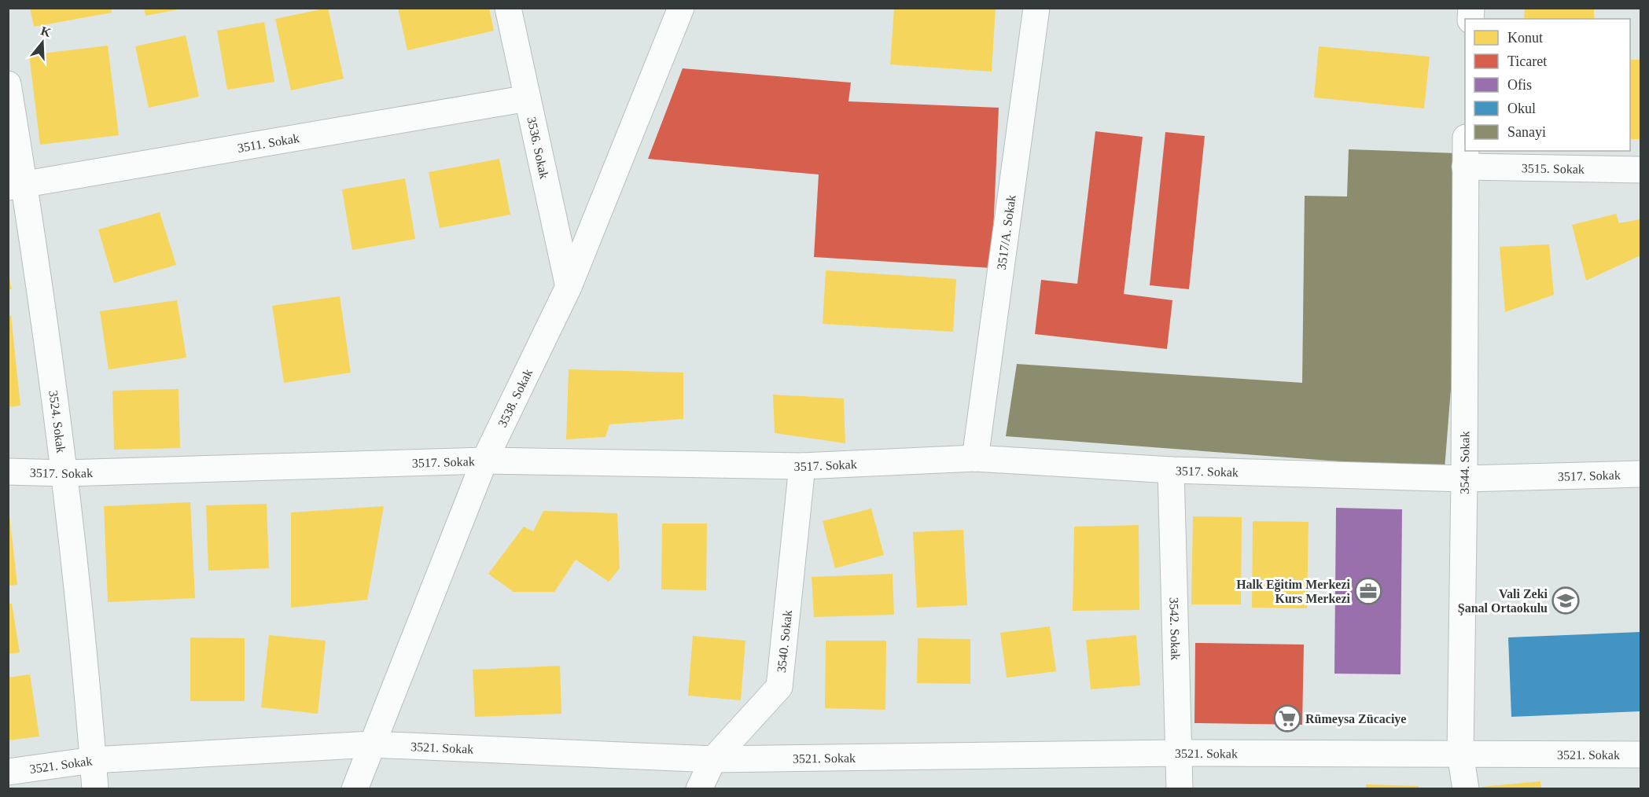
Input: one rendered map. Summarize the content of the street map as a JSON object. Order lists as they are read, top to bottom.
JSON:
{
  "streets": {
    "street": [
      "3511. Sokak",
      "3536. Sokak",
      "3515. Sokak",
      "3517/A. Sokak",
      "3538. Sokak",
      "3524. Sokak",
      "3517. Sokak",
      "3544. Sokak",
      "3542. Sokak",
      "3540. Sokak",
      "3521. Sokak"
    ]
  },
  "crossings": [
    ["3511. Sokak", "3536. Sokak"],
    ["3511. Sokak", "3524. Sokak"],
    ["3536. Sokak", "3538. Sokak"],
    ["3515. Sokak", "3544. Sokak"],
    ["3517/A. Sokak", "3517. Sokak"],
    ["3538. Sokak", "3517. Sokak"],
    ["3538. Sokak", "3521. Sokak"],
    ["3524. Sokak", "3517. Sokak"],
    ["3524. Sokak", "3521. Sokak"],
    ["3517. Sokak", "3544. Sokak"],
    ["3517. Sokak", "3542. Sokak"],
    ["3517. Sokak", "3540. Sokak"],
    ["3544. Sokak", "3521. Sokak"],
    ["3542. Sokak", "3521. Sokak"],
    ["3540. Sokak", "3521. Sokak"]
  ],
  "places": {
    "office": ["Halk Eğitim Merkezi Kurs Merkezi"],
    "school or university": ["Vali Zeki Şanal Ortaokulu"],
    "supermarket": ["Rümeysa Zücaciye"]
  },
  "legend": [
    "Konut",
    "Ticaret",
    "Ofis",
    "Okul",
    "Sanayi"
  ],
  "north": "top"
}
